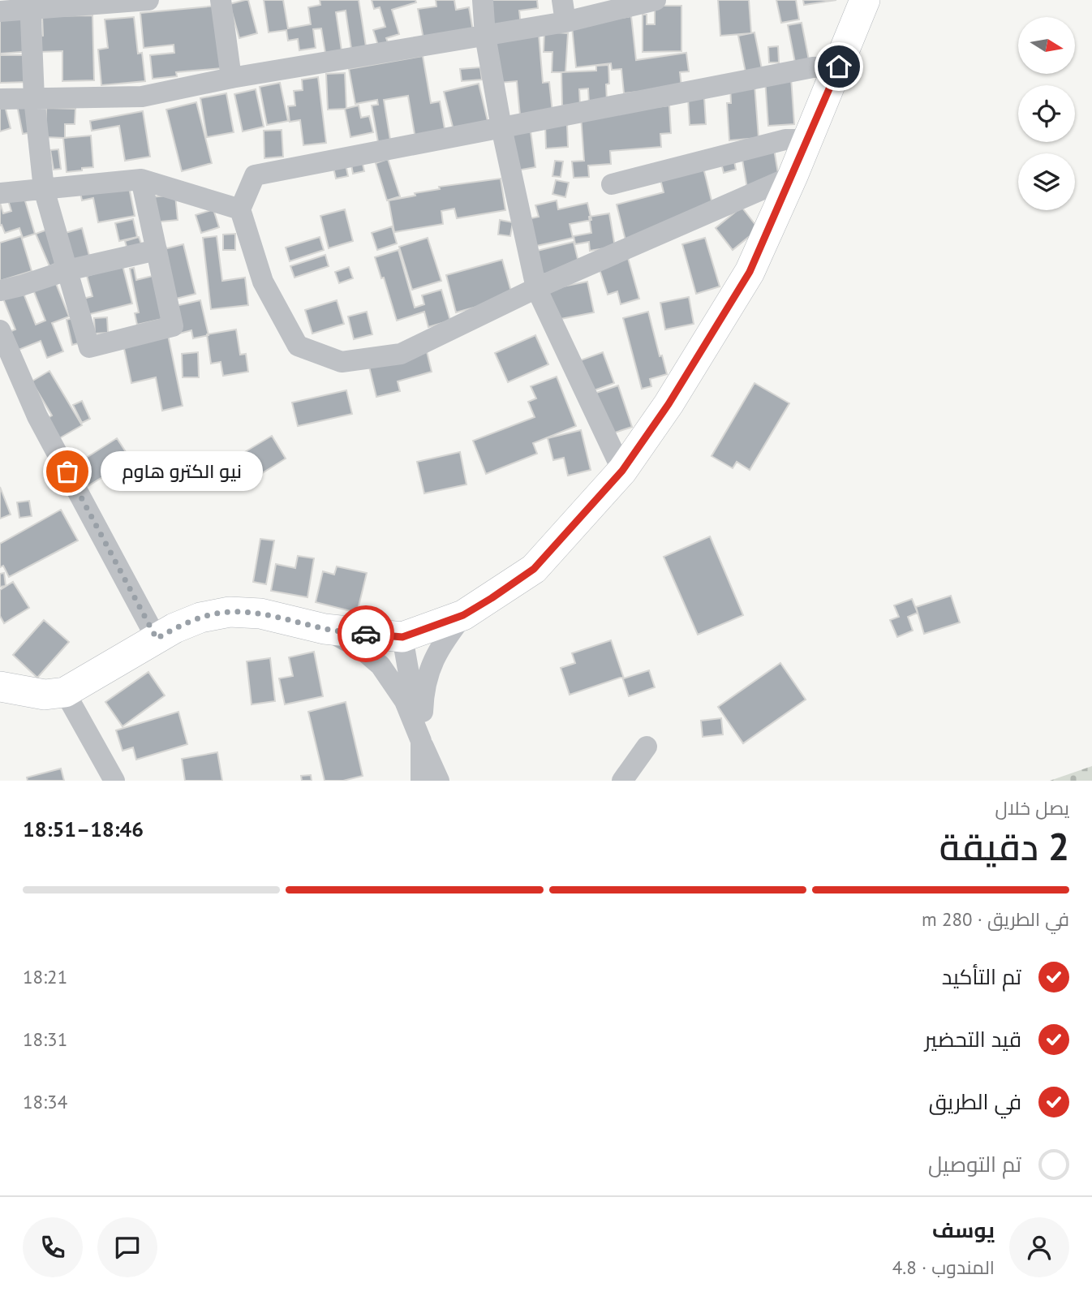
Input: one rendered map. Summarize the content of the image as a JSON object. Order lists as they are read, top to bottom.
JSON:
{
  "places": ["نيو الكترو هاوم"],
  "north": "right",
  "page": {
    "bubble": "نيو الكترو هاوم",
    "heading": ["2 دقيقة", "يصل خلال", "18:46–18:51"],
    "panel": ["يوسف", "المندوب · 4.8"],
    "bar": "في الطريق · 280 m",
    "list": [
      ["تم التأكيد", "18:21"],
      ["قيد التحضير", "18:31"],
      ["في الطريق", "18:34"],
      "تم التوصيل"
    ]
  }
}
